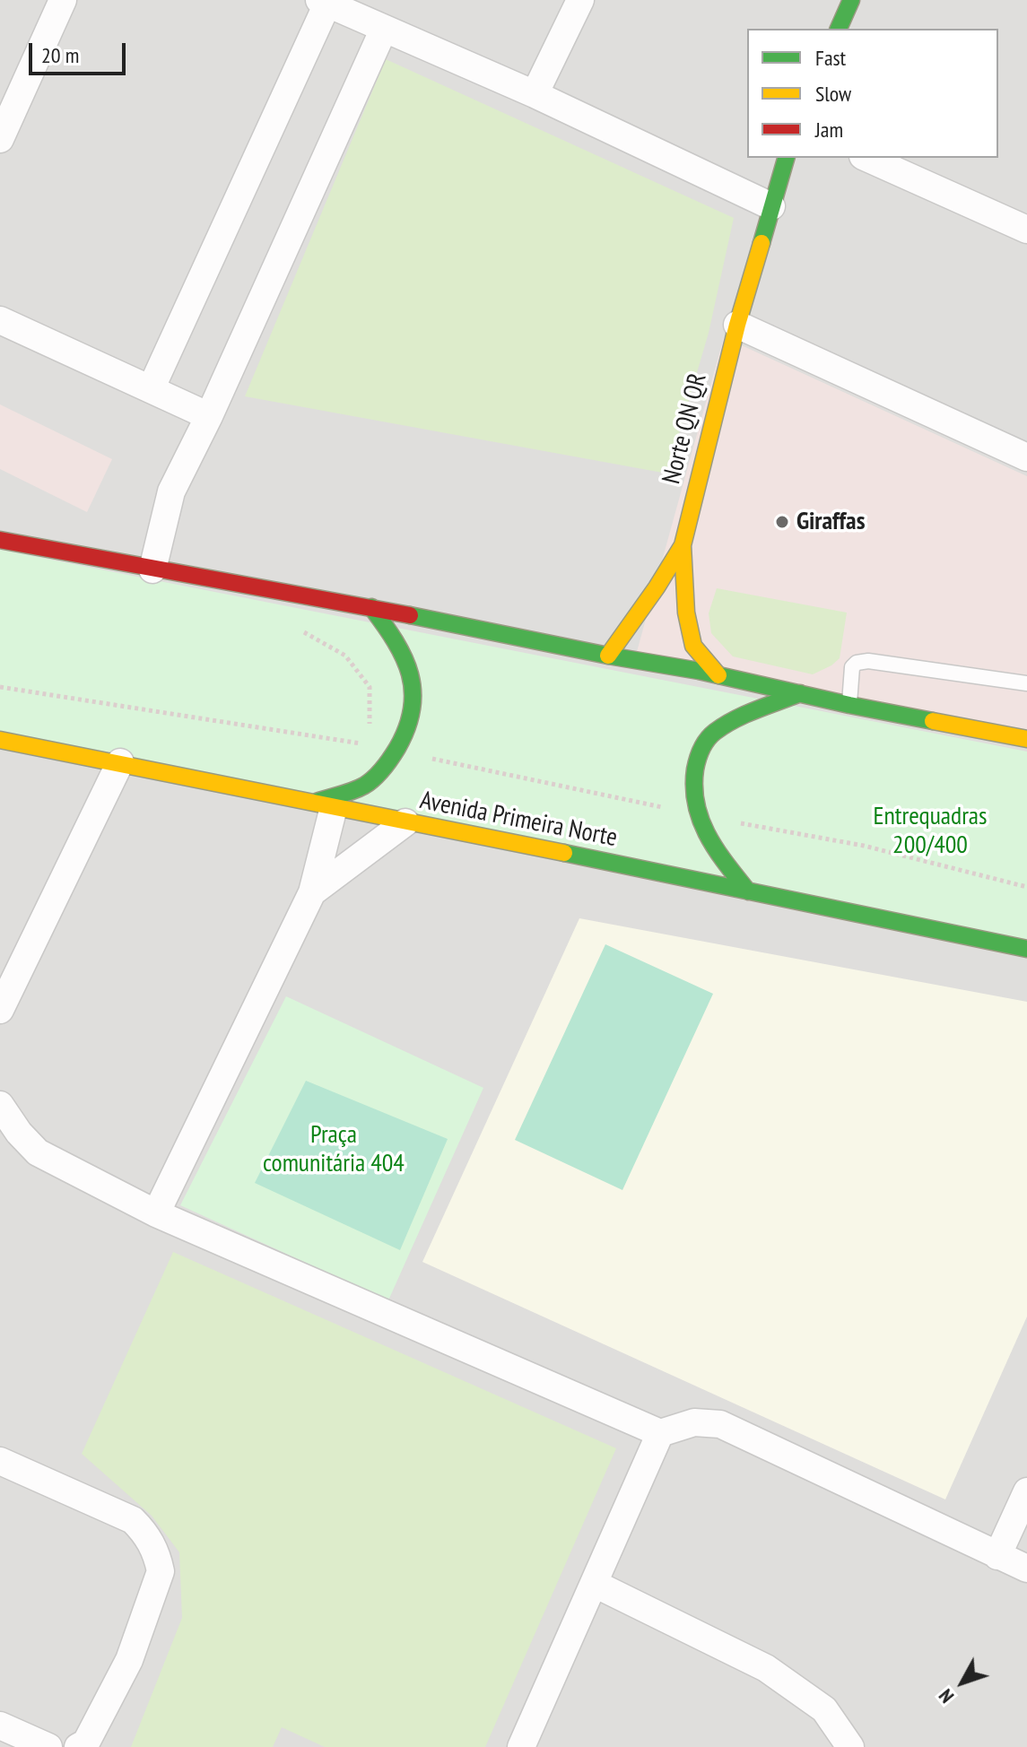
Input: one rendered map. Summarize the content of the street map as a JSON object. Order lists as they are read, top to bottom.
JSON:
{
  "streets": {
    "main road": ["Norte QN QR", "Avenida Primeira Norte"]
  },
  "parks": ["Entrequadras 200/400", "Praça comunitária 404"],
  "places": ["Giraffas"],
  "legend": ["Fast", "Slow", "Jam"],
  "scale_bar": "20 m",
  "north": "bottom left"
}
